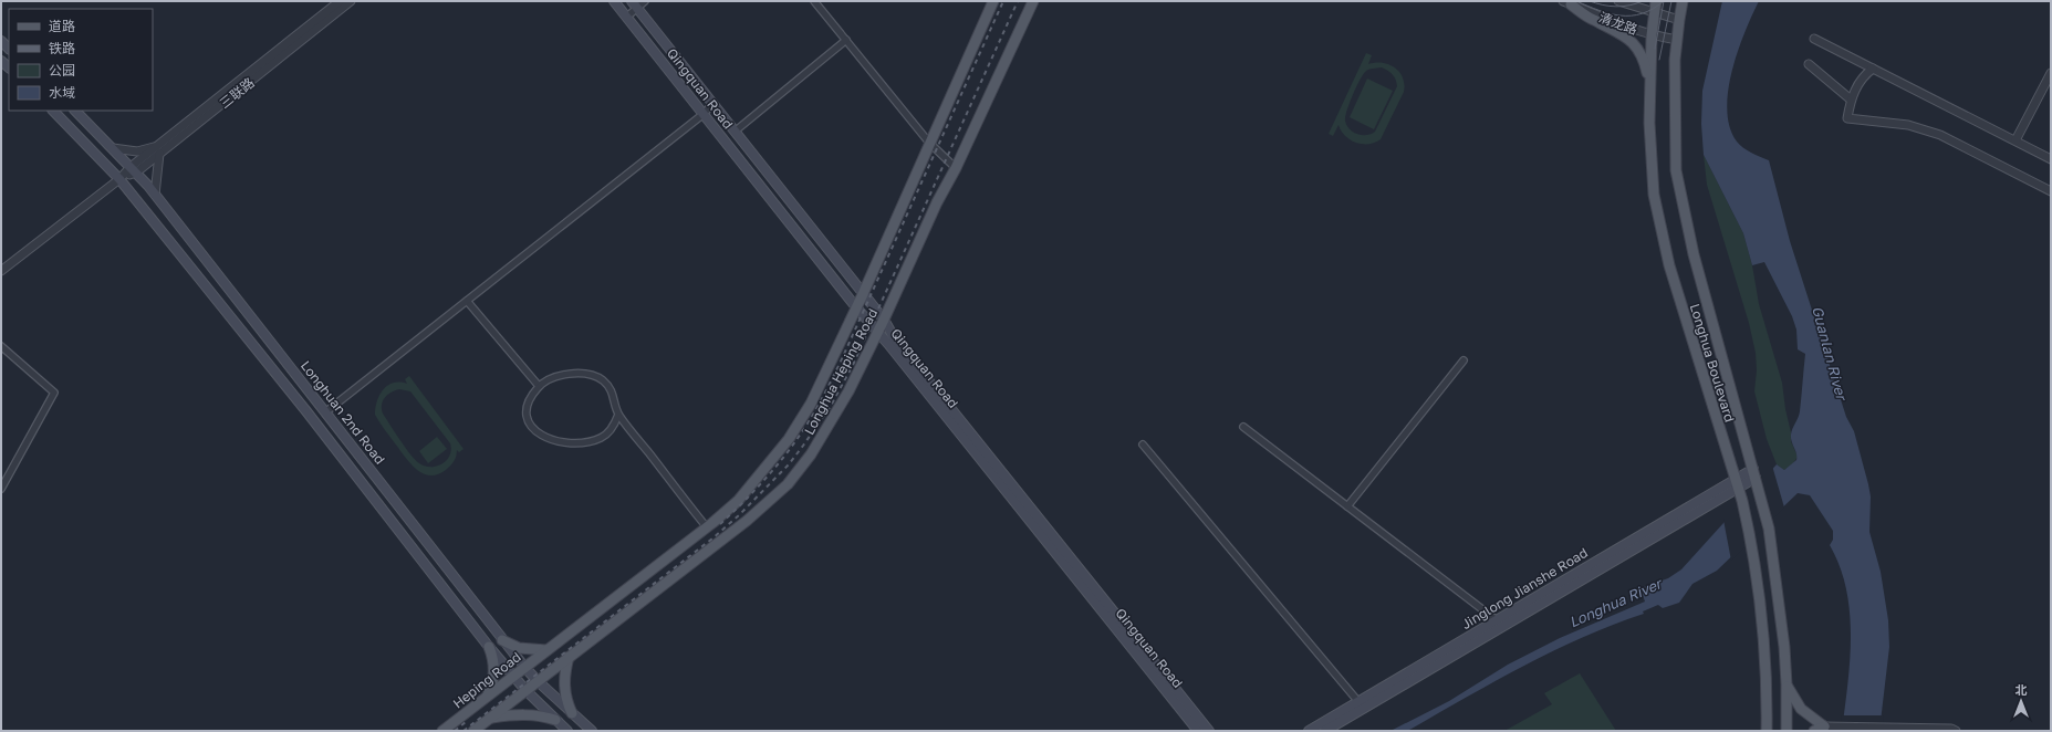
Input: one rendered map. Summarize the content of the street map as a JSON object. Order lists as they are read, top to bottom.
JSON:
{
  "streets": {
    "main road": [
      "Qingquan Road",
      "Longhua Boulevard",
      "Longhua Heping Road",
      "Longhuan 2nd Road",
      "Jinglong Jianshe Road",
      "Heping Road"
    ],
    "street": ["清龙路", "三联路"]
  },
  "crossings": [
    ["清龙路", "Longhua Boulevard"],
    ["Qingquan Road", "Longhua Heping Road"],
    ["三联路", "Longhuan 2nd Road"],
    ["Longhua Boulevard", "Jinglong Jianshe Road"],
    ["Longhua Heping Road", "Longhuan 2nd Road"],
    ["Longhua Heping Road", "Heping Road"],
    ["Longhuan 2nd Road", "Heping Road"]
  ],
  "water": ["Guanlan River", "Longhua River"],
  "legend": [
    "道路",
    "铁路",
    "公园",
    "水域"
  ],
  "north": "top"
}
